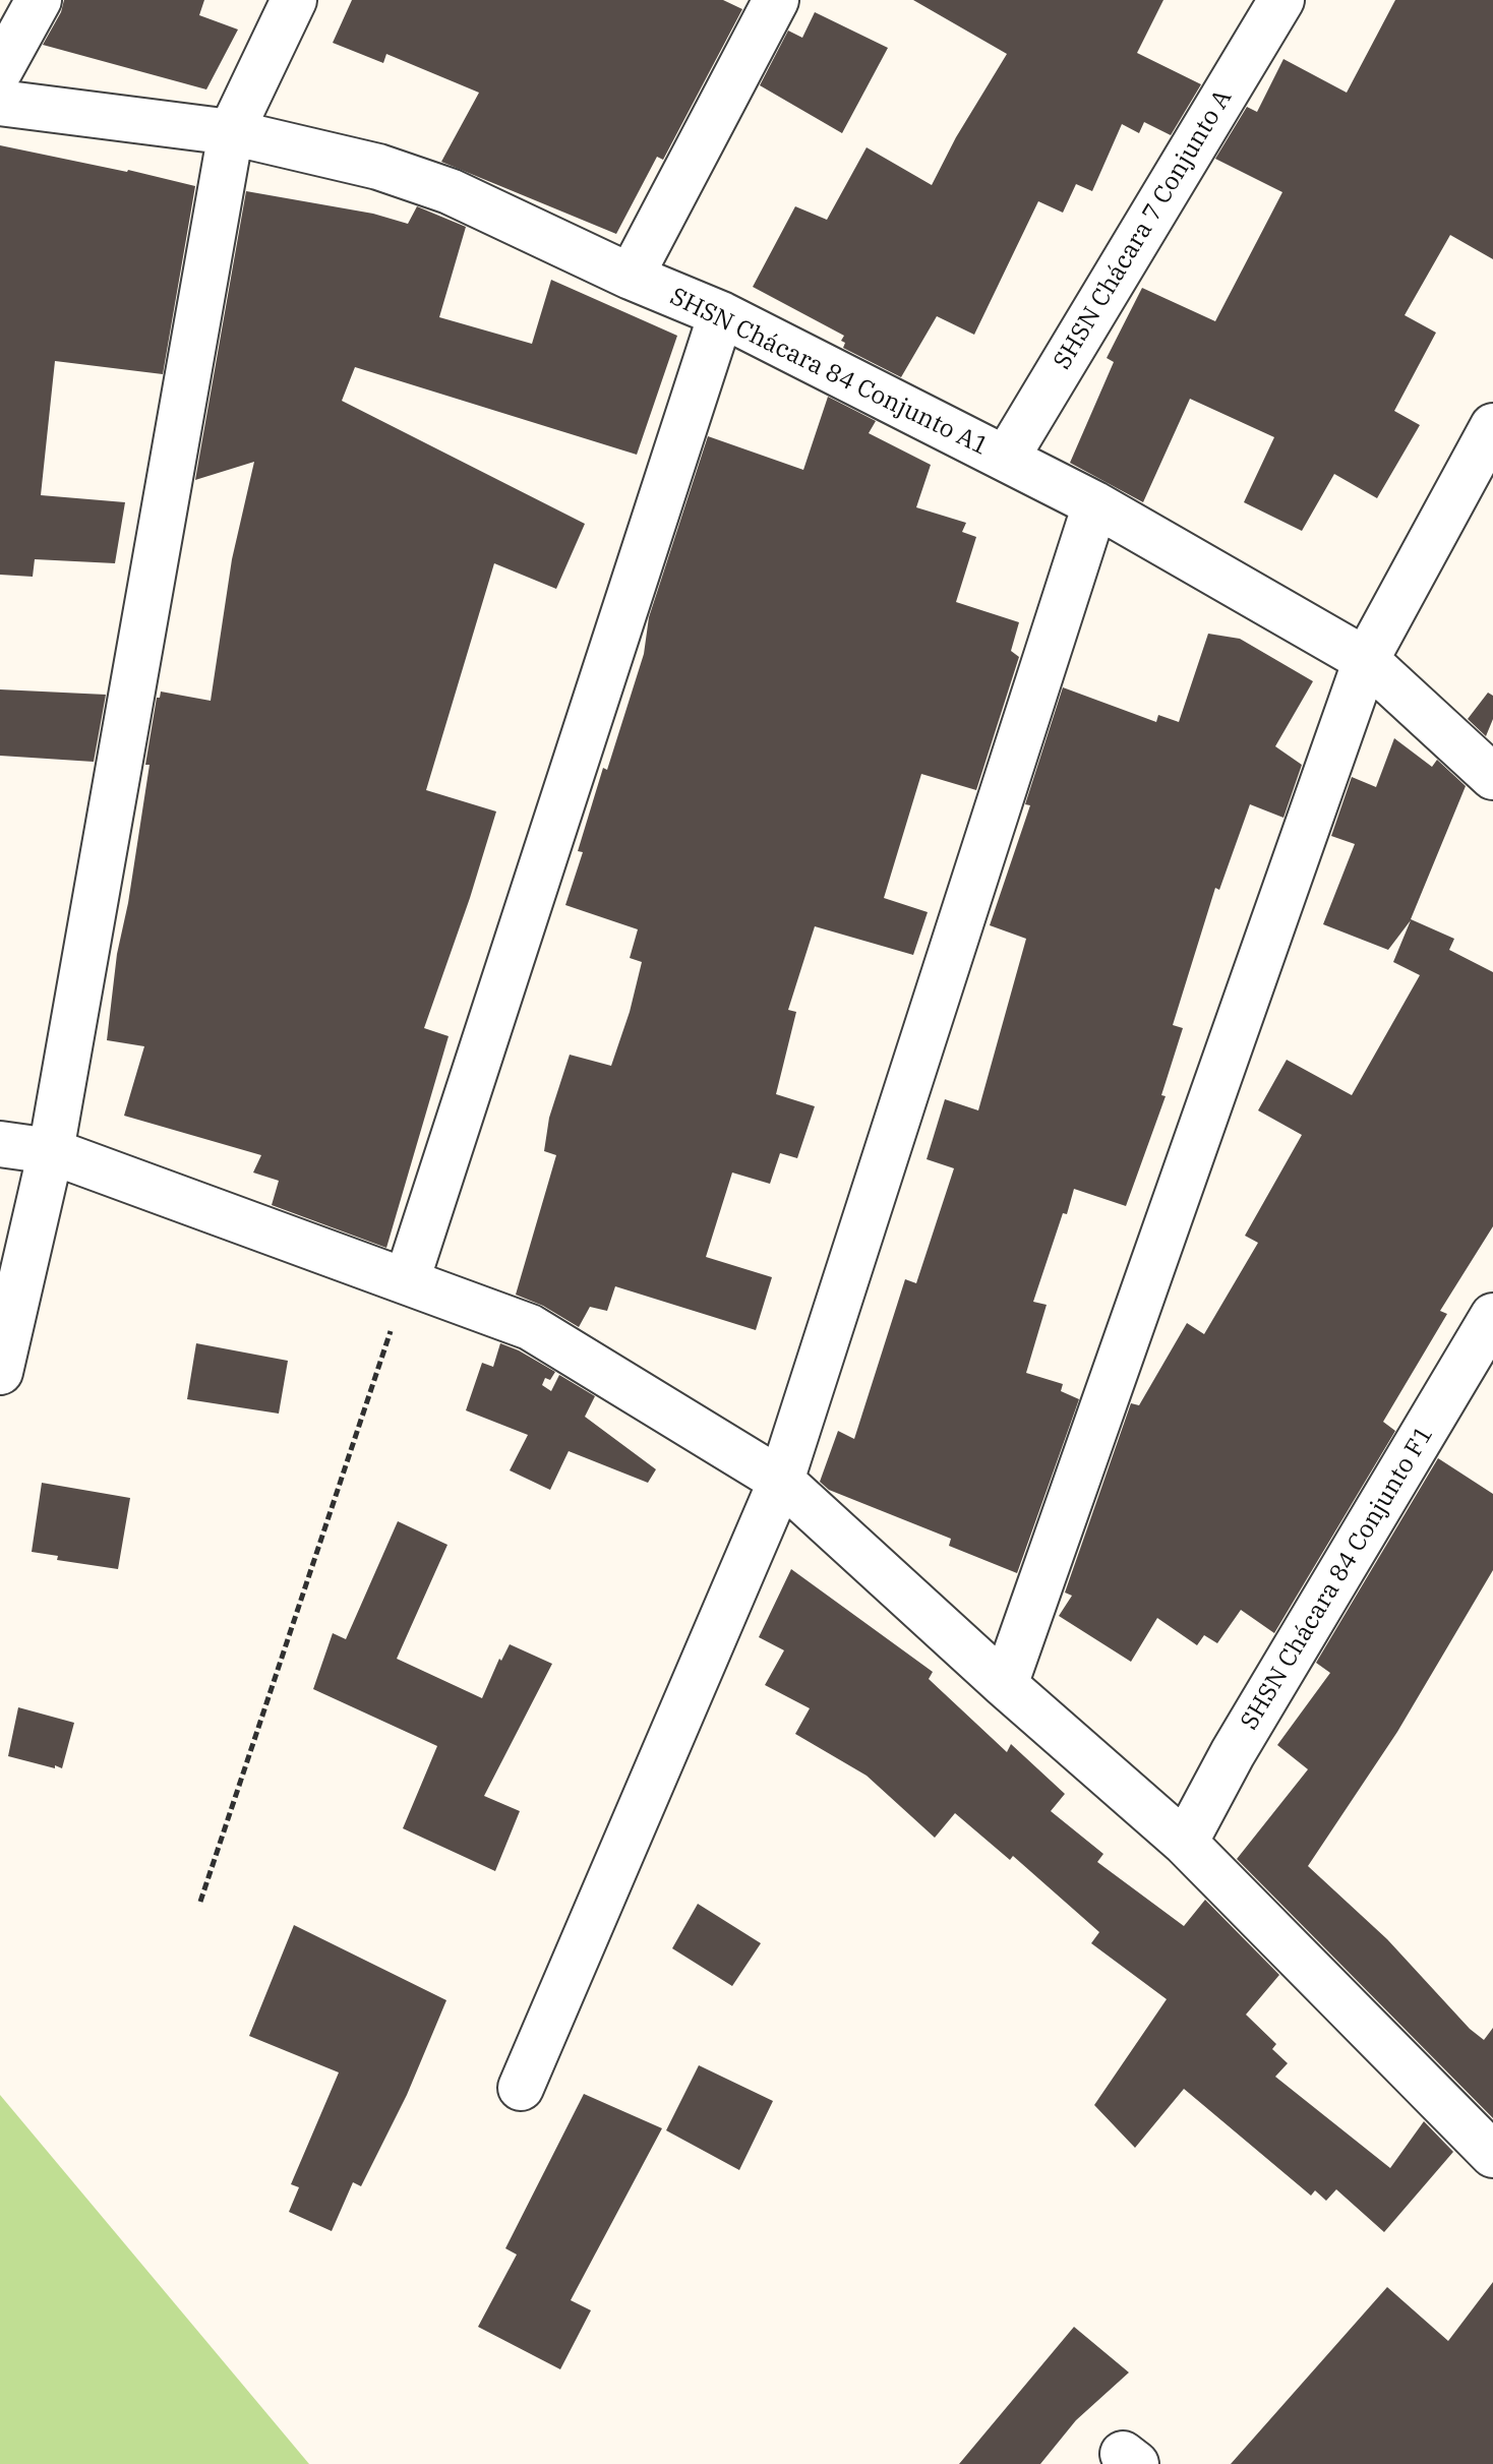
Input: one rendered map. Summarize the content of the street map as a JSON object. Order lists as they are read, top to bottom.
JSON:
{
  "streets": {
    "street": ["SHSN Chácara 7 Conjunto A", "SHSN Chácara 84 Conjunto A1", "SHSN Chácara 84 Conjunto F1"]
  },
  "crossings": [
    ["SHSN Chácara 7 Conjunto A", "SHSN Chácara 84 Conjunto A1"]
  ]
}
